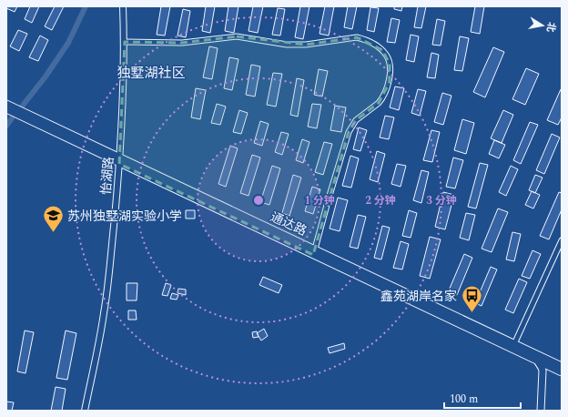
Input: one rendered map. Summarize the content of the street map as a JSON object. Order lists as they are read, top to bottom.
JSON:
{
  "streets": {
    "main road": ["通达路"],
    "street": ["怡湖路"]
  },
  "crossings": [
    ["怡湖路", "通达路"]
  ],
  "districts": ["独墅湖社区"],
  "places": {
    "school or university": ["苏州独墅湖实验小学"],
    "bus stop": ["鑫苑湖岸名家"]
  },
  "scale_bar": "100 m",
  "north": "right",
  "rings": ["1 分钟", "2 分钟", "3 分钟"]
}
